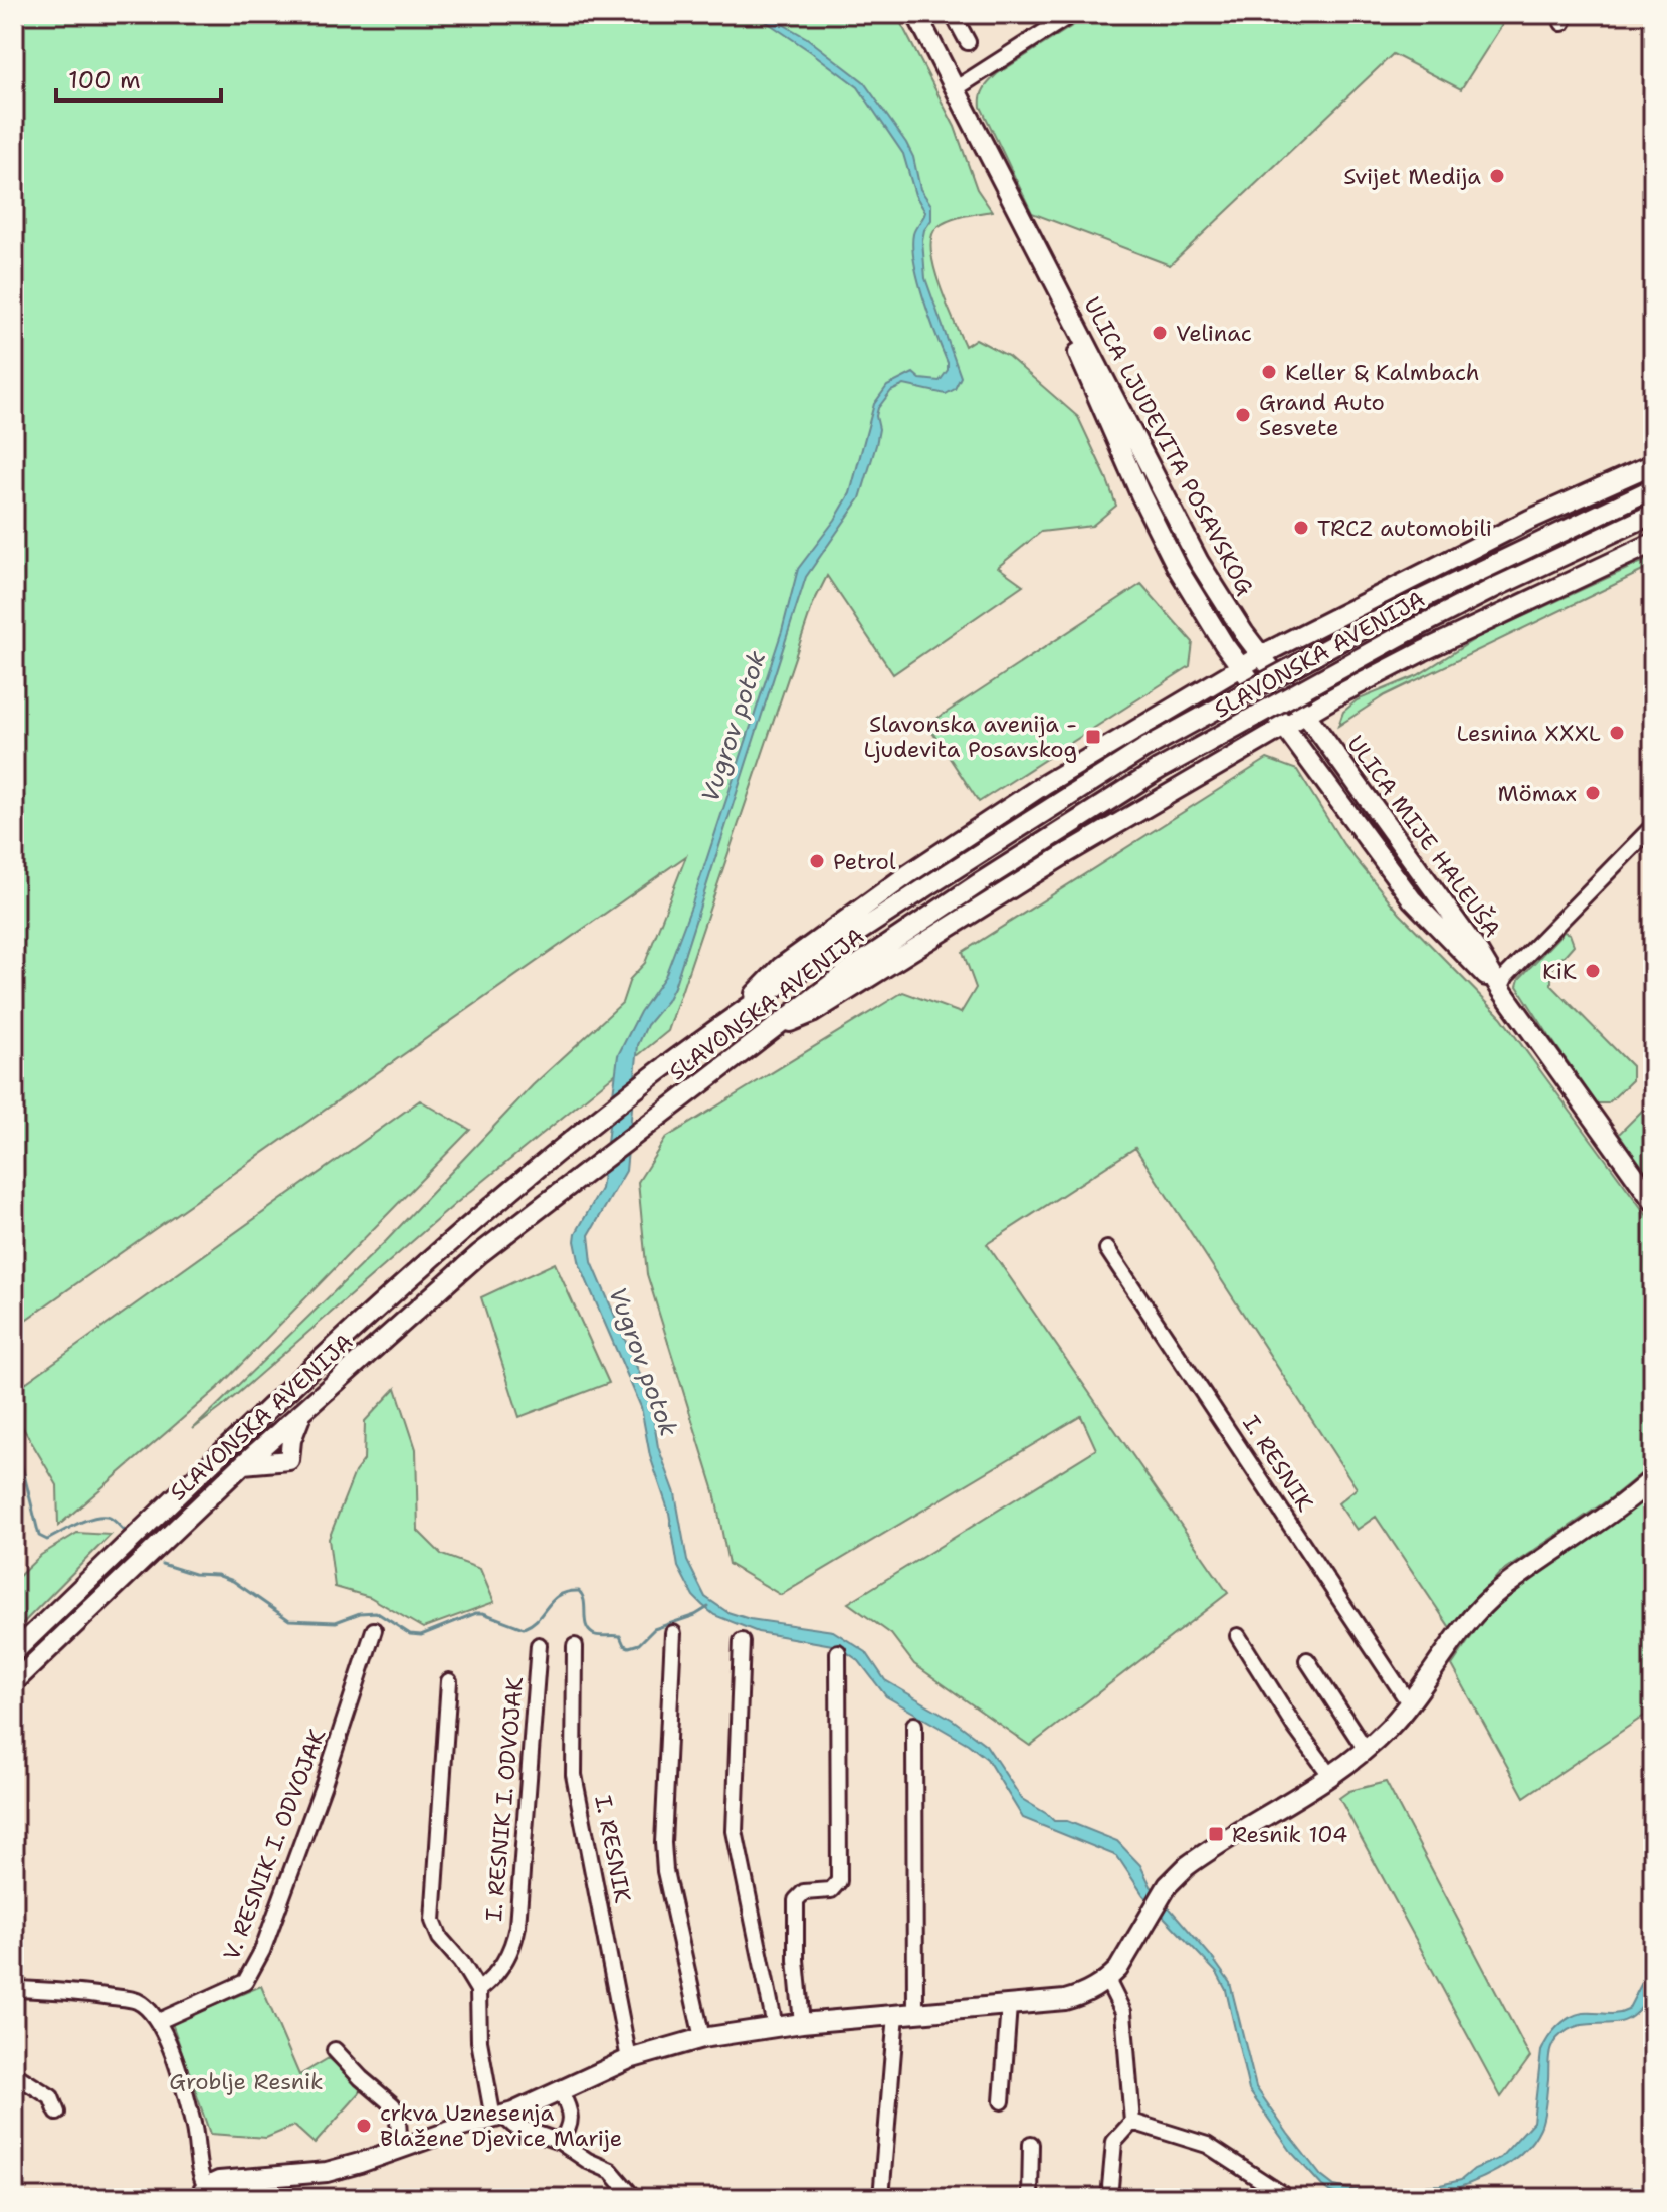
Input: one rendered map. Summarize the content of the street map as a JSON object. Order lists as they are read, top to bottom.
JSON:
{
  "streets": {
    "main road": ["ULICA LJUDEVITA POSAVSKOG", "SLAVONSKA AVENIJA", "ULICA MIJE HALEUŠA"],
    "street": ["I. RESNIK", "I. RESNIK I. ODVOJAK", "V. RESNIK I. ODVOJAK"]
  },
  "crossings": [
    ["ULICA LJUDEVITA POSAVSKOG", "ULICA MIJE HALEUŠA"]
  ],
  "water": ["Vugrov potok"],
  "parks": ["Groblje Resnik"],
  "places": {
    "other": [
      "Svijet Medija",
      "Velinac",
      "Keller & Kalmbach",
      "Grand Auto Sesvete",
      "TRCZ automobili",
      "Lesnina XXXL",
      "Mömax",
      "Petrol",
      "KiK",
      "crkva Uznesenja Blažene Djevice Marije"
    ],
    "transit": ["Slavonska avenija - Ljudevita Posavskog", "Resnik 104"]
  },
  "scale_bar": "100 m"
}
